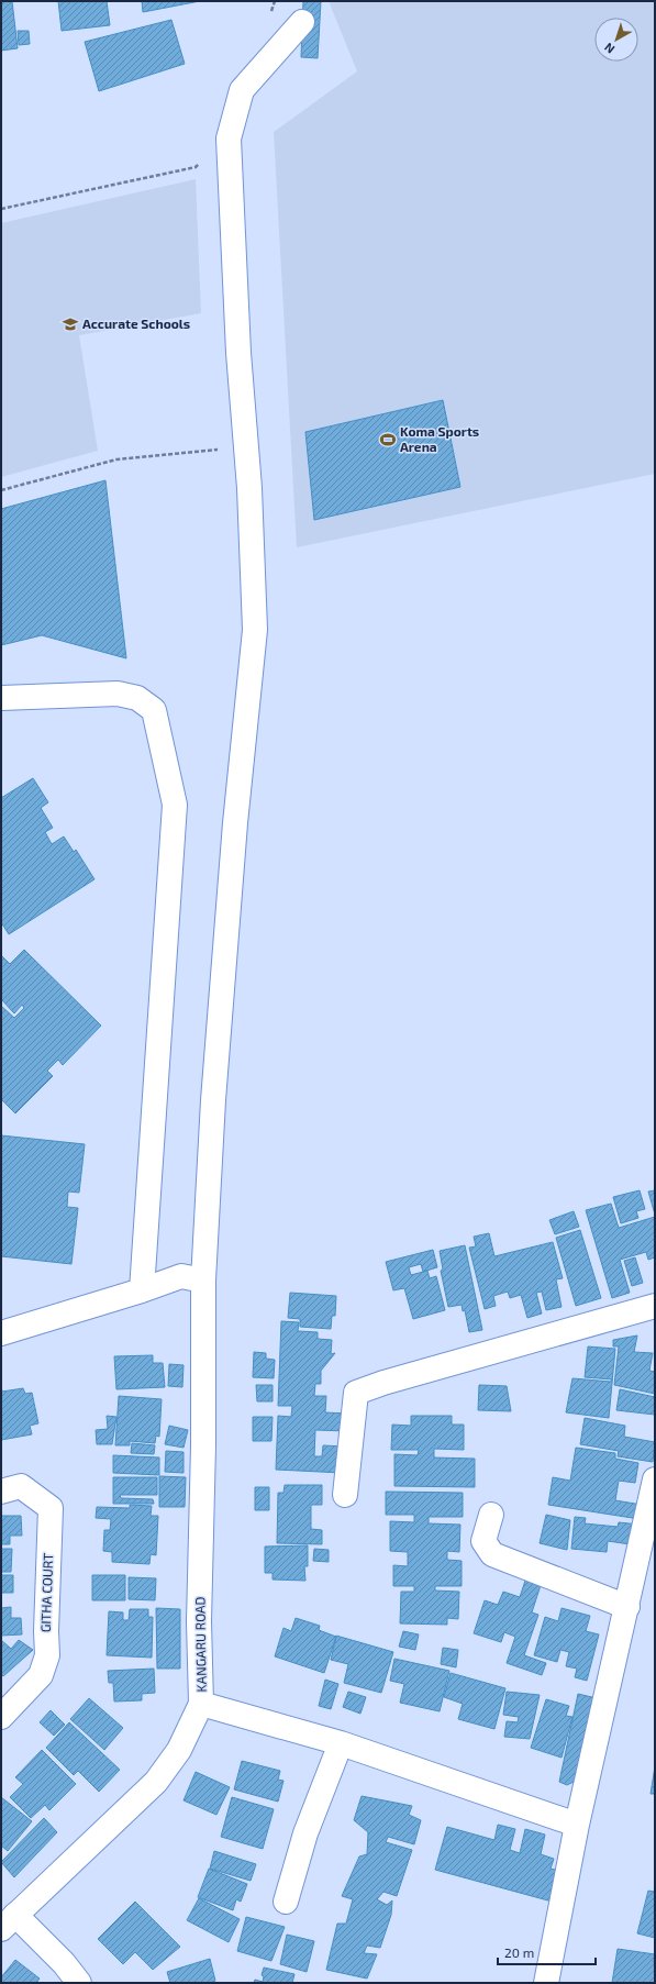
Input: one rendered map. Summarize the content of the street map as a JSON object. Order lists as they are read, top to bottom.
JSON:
{
  "streets": {
    "street": ["GITHA COURT", "KANGARU ROAD"]
  },
  "places": {
    "school or university": ["Accurate Schools"],
    "sports": ["Koma Sports Arena"]
  },
  "scale_bar": "20 m",
  "north": "bottom left"
}
